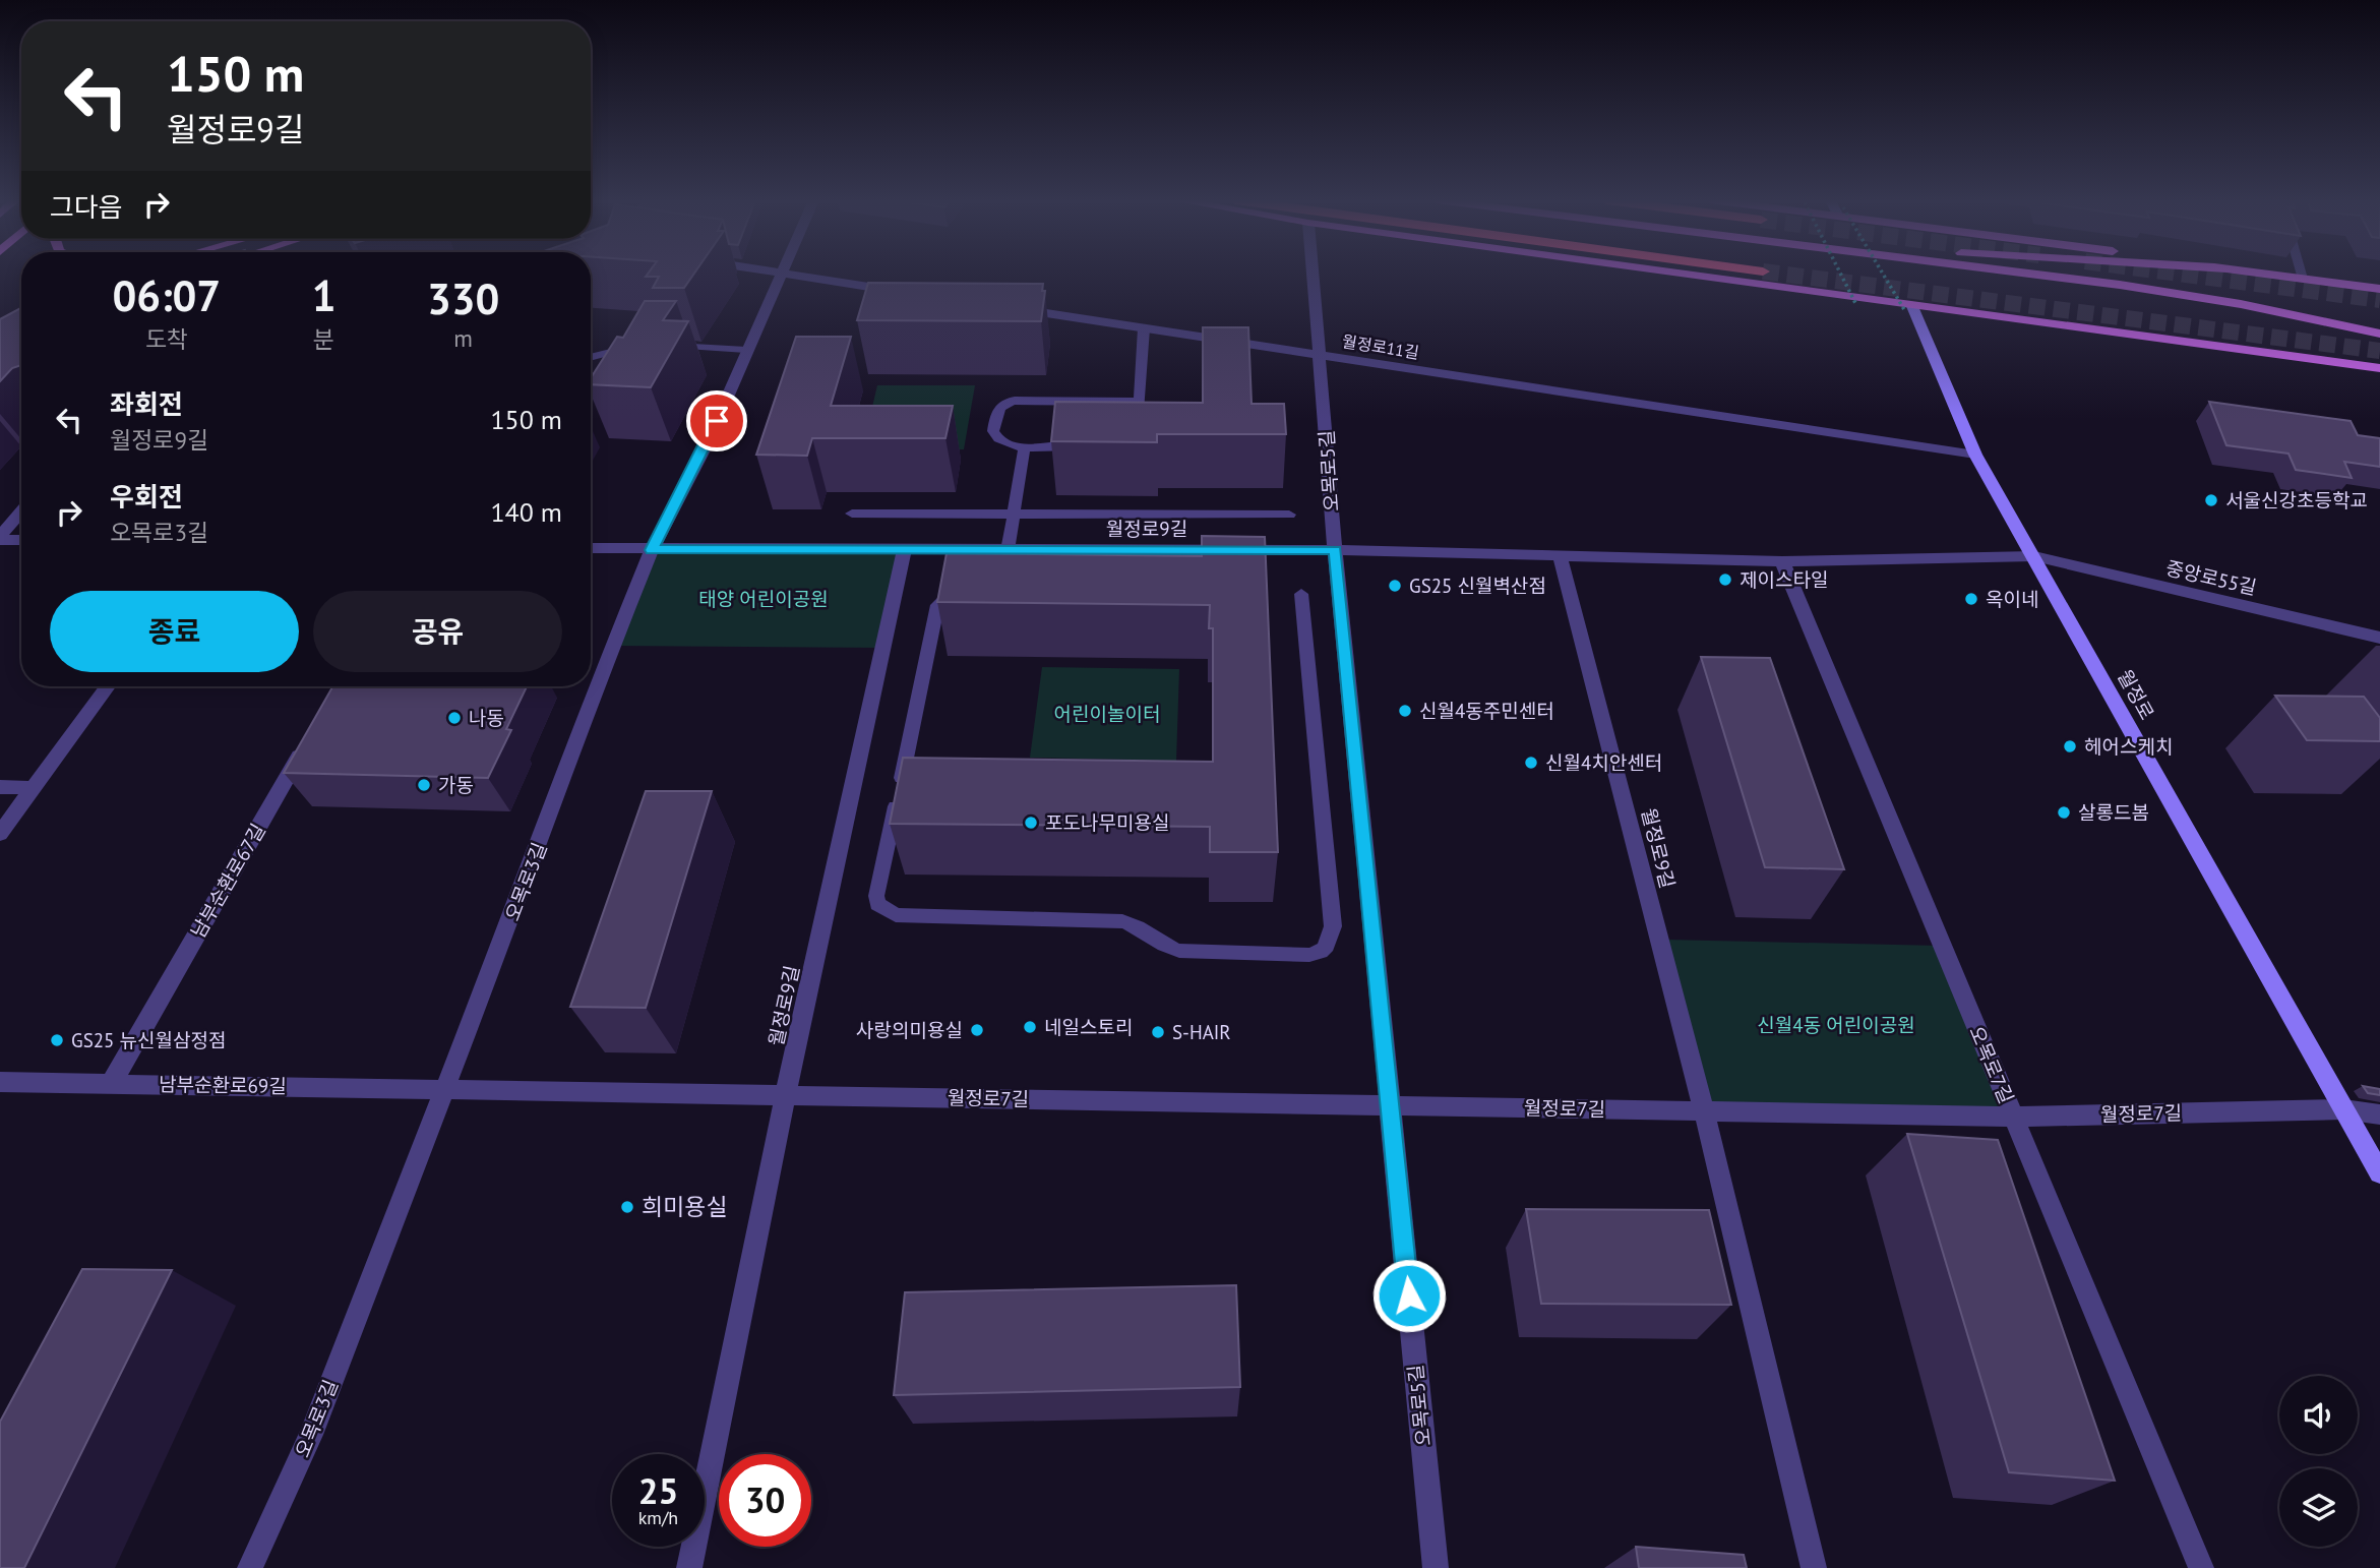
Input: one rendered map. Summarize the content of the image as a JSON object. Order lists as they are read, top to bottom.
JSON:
{
  "streets": {
    "street": [
      "월정로11길",
      "오목로5길",
      "월정로9길",
      "중앙로55길",
      "월정로",
      "남부순환로67길",
      "오목로3길",
      "오목로7길",
      "남부순환로69길",
      "월정로7길"
    ]
  },
  "crossings": [
    ["월정로11길", "오목로5길"],
    ["월정로11길", "월정로"],
    ["오목로5길", "월정로9길"],
    ["오목로5길", "월정로7길"],
    ["월정로9길", "중앙로55길"],
    ["월정로9길", "월정로"],
    ["월정로9길", "오목로3길"],
    ["월정로9길", "오목로7길"],
    ["월정로9길", "월정로7길"],
    ["중앙로55길", "월정로"],
    ["월정로", "월정로7길"],
    ["남부순환로67길", "남부순환로69길"],
    ["오목로3길", "남부순환로69길"],
    ["오목로3길", "월정로7길"],
    ["오목로7길", "월정로7길"],
    ["남부순환로69길", "월정로7길"]
  ],
  "parks": ["태양 어린이공원", "어린이놀이터", "신월4동 어린이공원"],
  "places": [
    "서울신강초등학교",
    "제이스타일",
    "GS25 신월벽산점",
    "옥이네",
    "신월4동주민센터",
    "나동",
    "헤어스케치",
    "신월4치안센터",
    "가동",
    "살롱드봄",
    "포도나무미용실",
    "네일스토리",
    "사랑의미용실",
    "S-HAIR",
    "GS25 뉴신월삼정점",
    "희미용실"
  ],
  "page": {
    "turn": ["150 m", "월정로9길"],
    "then": "그다음",
    "eta": [
      "06:07",
      "도착",
      "1",
      "분",
      "330",
      "m"
    ],
    "list": [
      {
        "name": "좌회전",
        "note": "월정로9길",
        "value": "150 m"
      },
      {
        "name": "우회전",
        "note": "오목로3길",
        "value": "140 m"
      }
    ],
    "buttons": ["종료", "공유"],
    "speed": "25 km/h",
    "limit": "30"
  }
}
